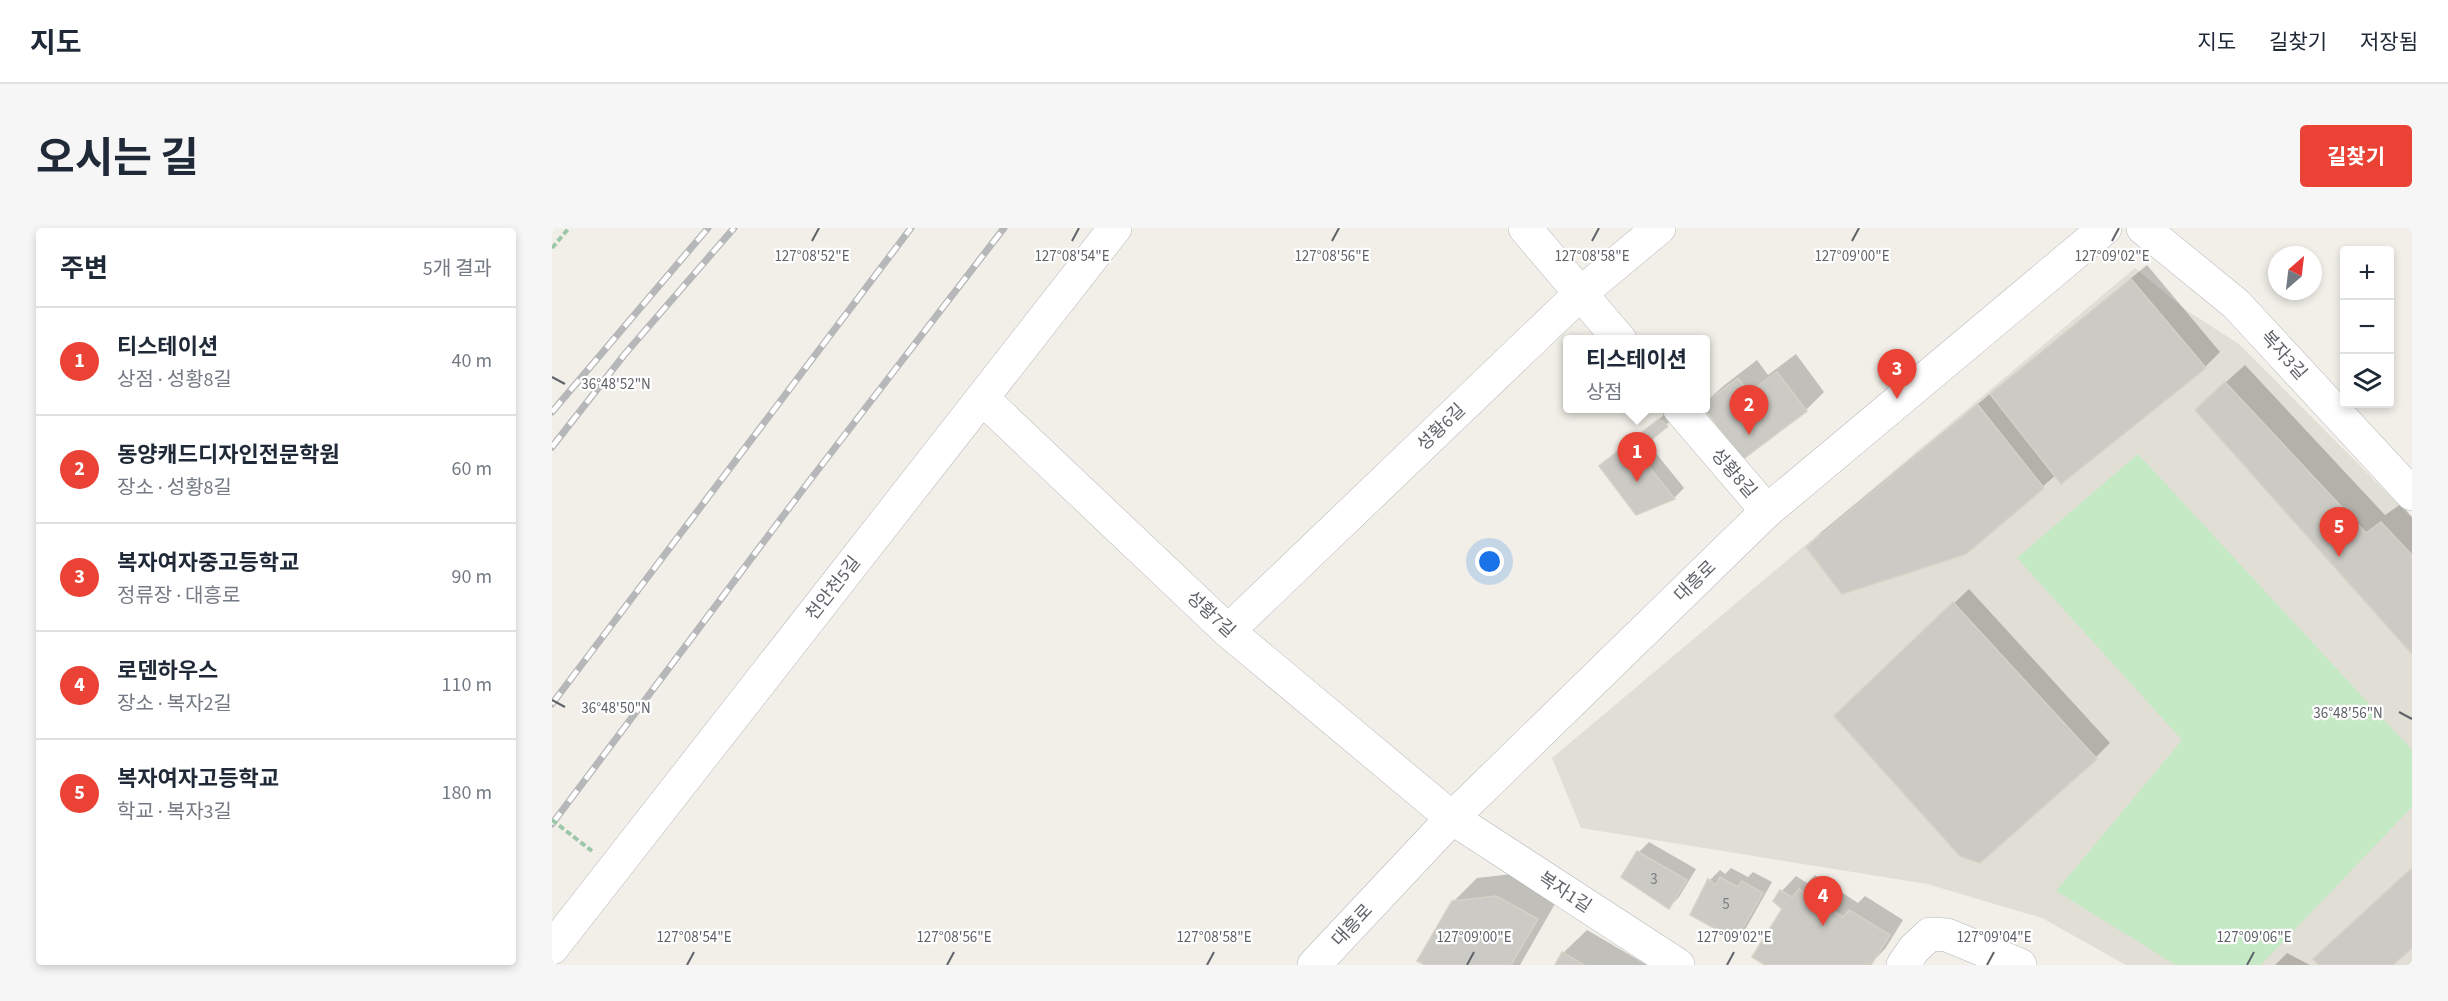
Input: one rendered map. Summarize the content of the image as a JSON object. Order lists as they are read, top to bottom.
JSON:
{
  "streets": {
    "street": [
      "복자3길",
      "성황6길",
      "성황8길",
      "대흥로",
      "천안천5길",
      "성황7길",
      "복자1길"
    ]
  },
  "crossings": [
    ["성황6길", "성황7길"],
    ["성황8길", "대흥로"],
    ["대흥로", "성황7길"],
    ["대흥로", "복자1길"],
    ["천안천5길", "성황7길"],
    ["성황7길", "복자1길"]
  ],
  "house_numbers": ["3", "5"],
  "north": "top right",
  "page": {
    "header": "지도",
    "nav": ["지도", "길찾기", "저장됨"],
    "title": "오시는 길",
    "buttons": "길찾기",
    "heading": ["주변", "5개 결과"],
    "map_buttons": ["+", "−"],
    "list": [
      {
        "mark": "1",
        "name": "티스테이션",
        "note": "상점 · 성황8길",
        "value": "40 m"
      },
      {
        "mark": "2",
        "name": "동양캐드디자인전문학원",
        "note": "장소 · 성황8길",
        "value": "60 m"
      },
      {
        "mark": "3",
        "name": "복자여자중고등학교",
        "note": "정류장 · 대흥로",
        "value": "90 m"
      },
      {
        "mark": "4",
        "name": "로덴하우스",
        "note": "장소 · 복자2길",
        "value": "110 m"
      },
      {
        "mark": "5",
        "name": "복자여자고등학교",
        "note": "학교 · 복자3길",
        "value": "180 m"
      }
    ],
    "popup": ["티스테이션", "상점"],
    "pins": [
      "3",
      "2",
      "1",
      "5",
      "4"
    ]
  },
  "coordinates": [
    "127°08'52\"E",
    "127°08'54\"E",
    "127°08'56\"E",
    "127°08'58\"E",
    "127°09'00\"E",
    "127°09'02\"E",
    "36°48'52\"N",
    "36°48'50\"N",
    "36°48'56\"N",
    "127°09'04\"E",
    "127°09'06\"E"
  ]
}
